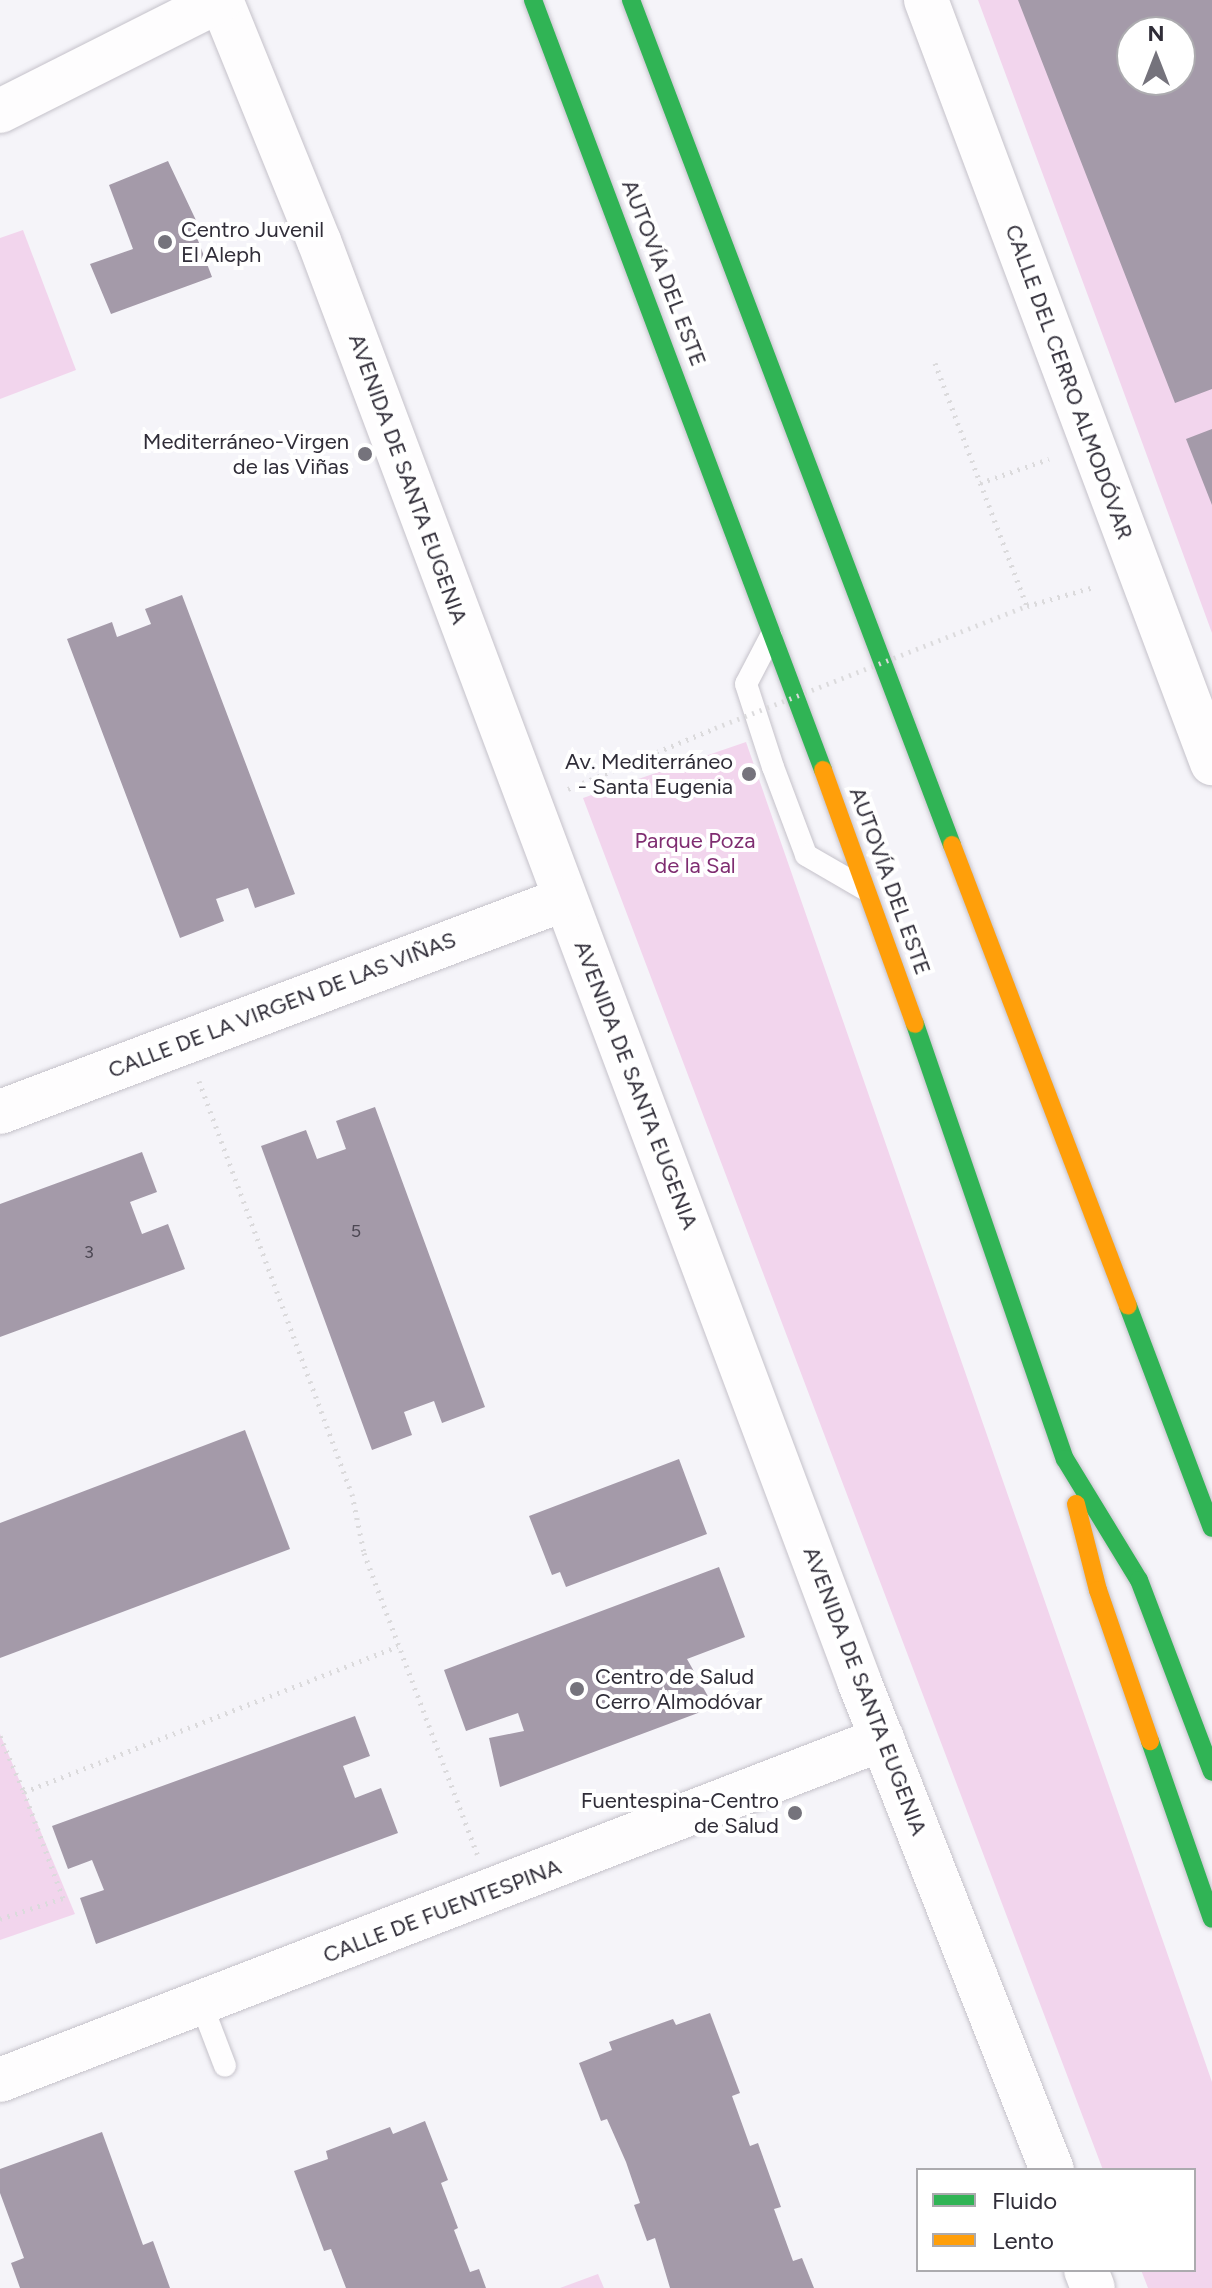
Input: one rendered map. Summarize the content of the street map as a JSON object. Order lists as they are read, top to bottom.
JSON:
{
  "streets": {
    "highway": ["AUTOVÍA DEL ESTE"],
    "street": [
      "CALLE DEL CERRO ALMODÓVAR",
      "AVENIDA DE SANTA EUGENIA",
      "CALLE DE LA VIRGEN DE LAS VIÑAS",
      "CALLE DE FUENTESPINA"
    ]
  },
  "crossings": [
    ["AVENIDA DE SANTA EUGENIA", "CALLE DE LA VIRGEN DE LAS VIÑAS"],
    ["AVENIDA DE SANTA EUGENIA", "CALLE DE FUENTESPINA"]
  ],
  "parks": ["Parque Poza de la Sal"],
  "places": [
    "Centro Juvenil El Aleph",
    "Mediterráneo-Virgen de las Viñas",
    "Av. Mediterráneo - Santa Eugenia",
    "Centro de Salud Cerro Almodóvar",
    "Fuentespina-Centro de Salud"
  ],
  "house_numbers": ["5", "3"],
  "legend": ["Fluido", "Lento"],
  "north": "top"
}
